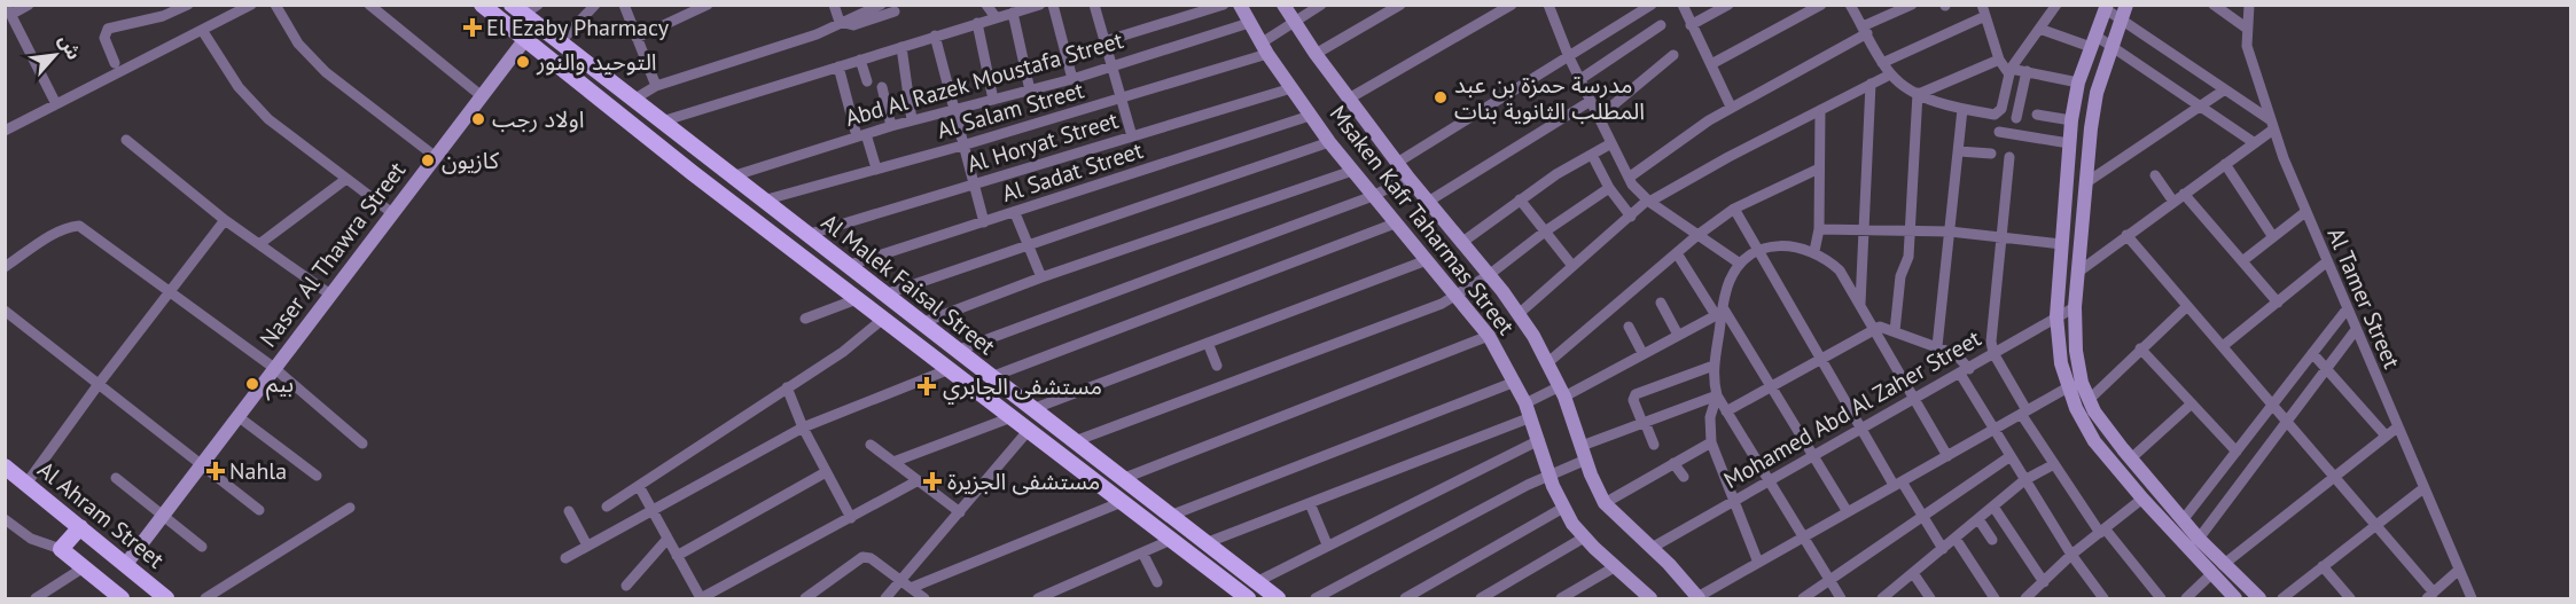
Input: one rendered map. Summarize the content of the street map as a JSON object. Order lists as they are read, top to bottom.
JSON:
{
  "streets": {
    "main road": ["Al Malek Faisal Street", "Al Ahram Street"],
    "street": [
      "Abd Al Razek Moustafa Street",
      "Al Salam Street",
      "Al Horyat Street",
      "Al Sadat Street",
      "Msaken Kafr Taharmas Street",
      "Naser Al Thawra Street",
      "Al Tamer Street",
      "Mohamed Abd Al Zaher Street"
    ]
  },
  "crossings": [
    ["Abd Al Razek Moustafa Street", "Msaken Kafr Taharmas Street"],
    ["Abd Al Razek Moustafa Street", "Al Malek Faisal Street"],
    ["Al Salam Street", "Msaken Kafr Taharmas Street"],
    ["Al Salam Street", "Al Malek Faisal Street"],
    ["Al Horyat Street", "Msaken Kafr Taharmas Street"],
    ["Al Horyat Street", "Al Malek Faisal Street"],
    ["Al Sadat Street", "Msaken Kafr Taharmas Street"],
    ["Al Sadat Street", "Al Malek Faisal Street"],
    ["Naser Al Thawra Street", "Al Malek Faisal Street"],
    ["Naser Al Thawra Street", "Al Ahram Street"]
  ],
  "places": {
    "health": [
      "El Ezaby Pharmacy",
      "مستشفى الجابري",
      "Nahla",
      "مستشفى الجزيرة"
    ],
    "other": [
      "التوحيد والنور",
      "مدرسة حمزة بن عبد المطلب الثانوية بنات",
      "اولاد رجب",
      "كازيون",
      "بيم"
    ]
  },
  "north": "top right"
}
